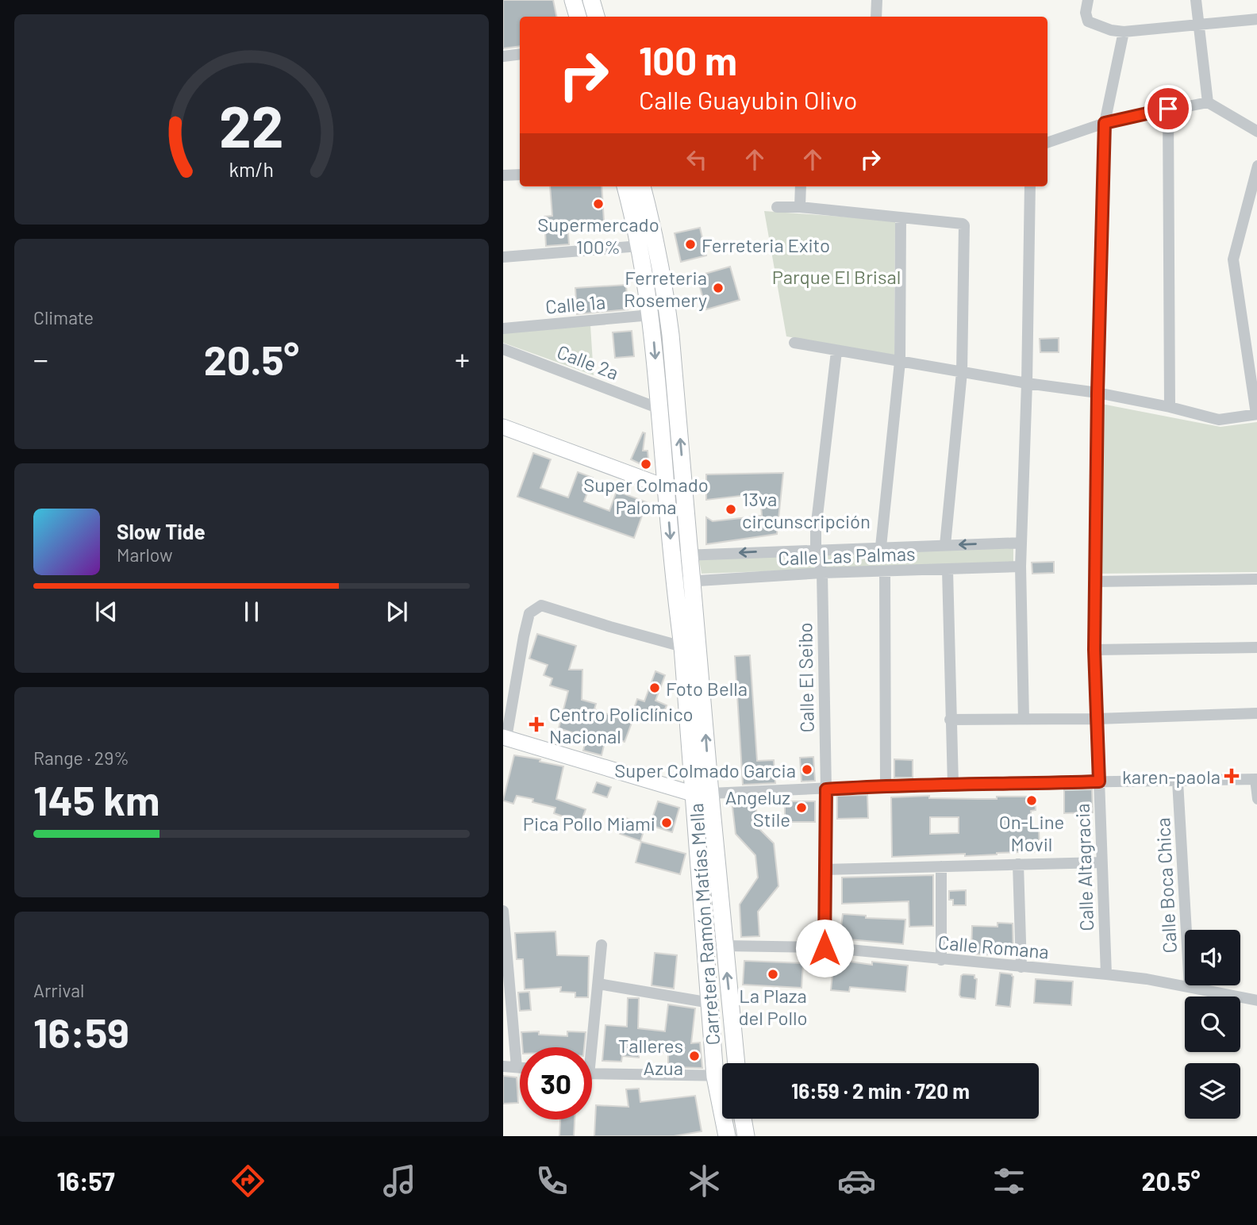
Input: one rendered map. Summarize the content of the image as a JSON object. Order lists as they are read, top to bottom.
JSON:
{
  "streets": {
    "main road": ["Carretera Ramón Matías Mella"],
    "street": [
      "Calle 1a",
      "Calle 2a",
      "Calle Las Palmas",
      "Calle El Seibo",
      "Calle Altagracia",
      "Calle Boca Chica",
      "Calle Romana"
    ]
  },
  "crossings": [
    ["Calle 1a", "Carretera Ramón Matías Mella"],
    ["Calle 2a", "Carretera Ramón Matías Mella"],
    ["Calle Las Palmas", "Calle El Seibo"],
    ["Calle Las Palmas", "Carretera Ramón Matías Mella"],
    ["Calle El Seibo", "Calle Romana"],
    ["Calle Altagracia", "Calle Romana"],
    ["Calle Boca Chica", "Calle Romana"],
    ["Carretera Ramón Matías Mella", "Calle Romana"]
  ],
  "parks": ["Parque El Brisal"],
  "places": {
    "other": [
      "Supermercado 100%",
      "Ferreteria Exito",
      "Ferreteria Rosemery",
      "Super Colmado Paloma",
      "13va circunscripción",
      "Foto Bella",
      "Super Colmado Garcia",
      "On-Line Movil",
      "Angeluz Stile",
      "Pica Pollo Miami",
      "La Plaza del Pollo",
      "Talleres Azua"
    ],
    "health": ["Centro Policlínico Nacional", "karen-paola"]
  },
  "page": {
    "turn": ["100 m", "Calle Guayubin Olivo"],
    "tile": [
      "Climate",
      ["Range · 29%", "145 km"],
      ["Arrival", "16:59"]
    ],
    "heat": ["−", "20.5°", "+"],
    "song": ["Slow Tide", "Marlow"],
    "limit": "30",
    "trip": "16:59 · 2 min · 720 m",
    "tabs": ["16:57", "20.5°"],
    "gauge": ["22", "km/h"]
  }
}
